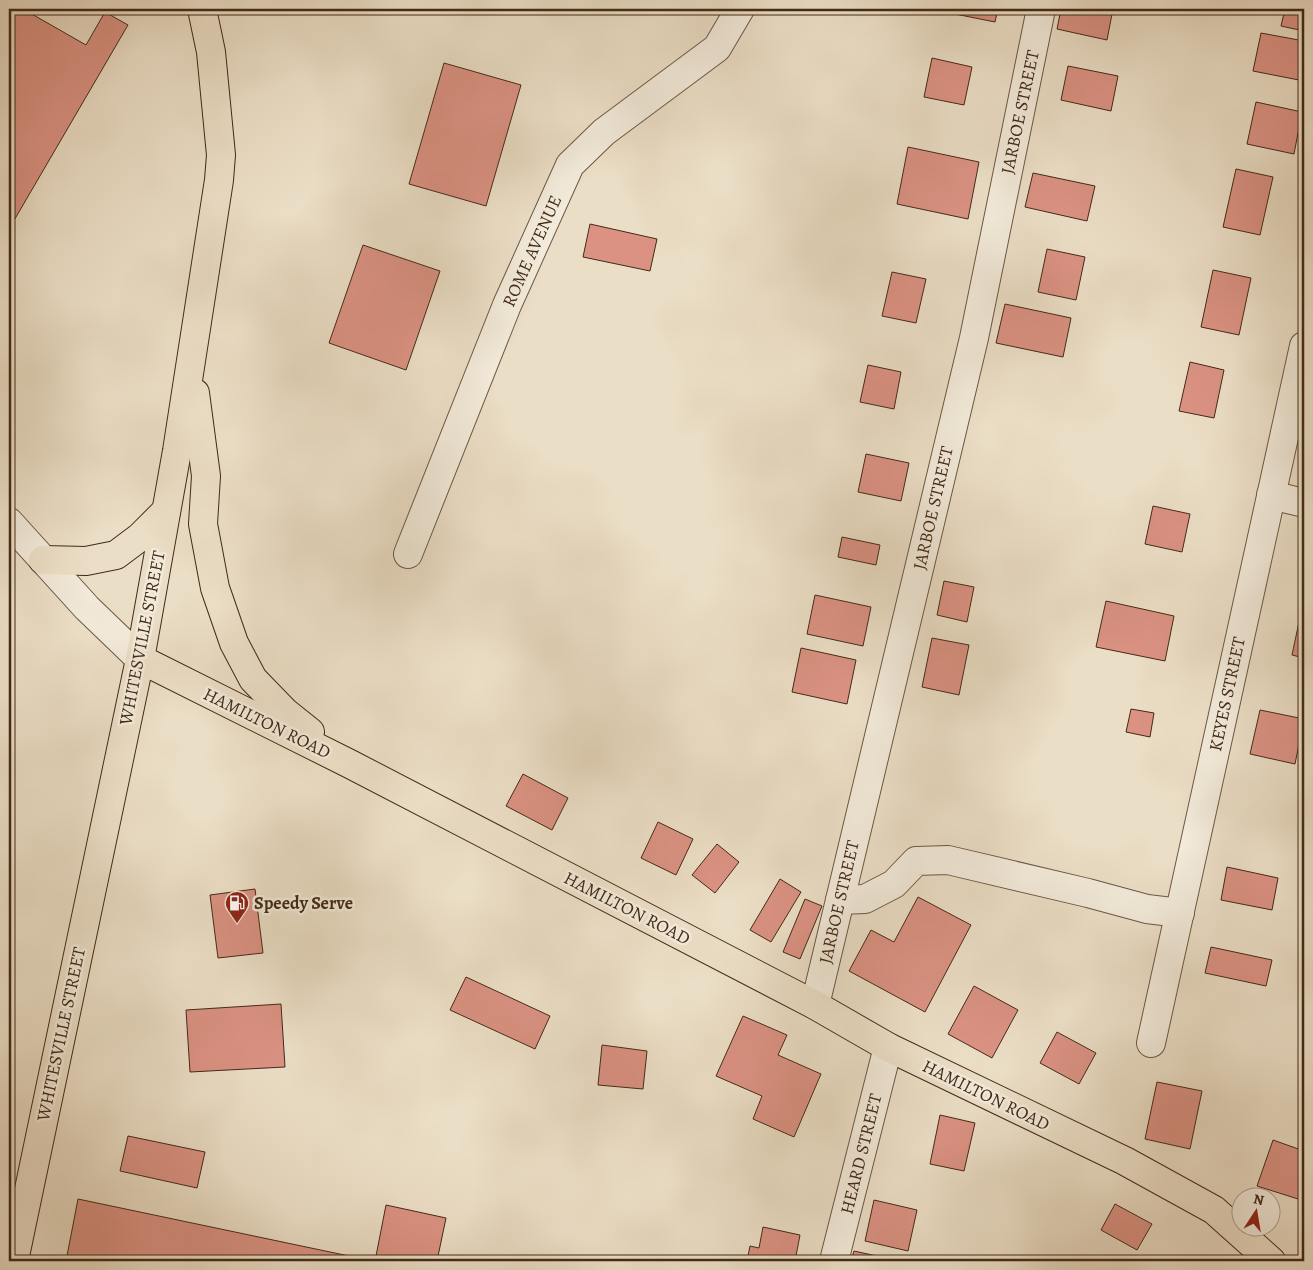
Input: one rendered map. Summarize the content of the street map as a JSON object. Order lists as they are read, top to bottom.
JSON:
{
  "streets": {
    "main road": ["WHITESVILLE STREET", "HAMILTON ROAD"],
    "street": [
      "JARBOE STREET",
      "ROME AVENUE",
      "KEYES STREET",
      "HEARD STREET"
    ]
  },
  "crossings": [
    ["JARBOE STREET", "HAMILTON ROAD"],
    ["WHITESVILLE STREET", "HAMILTON ROAD"],
    ["HAMILTON ROAD", "HEARD STREET"]
  ],
  "places": {
    "fuel station": ["Speedy Serve"]
  },
  "north": "top"
}
